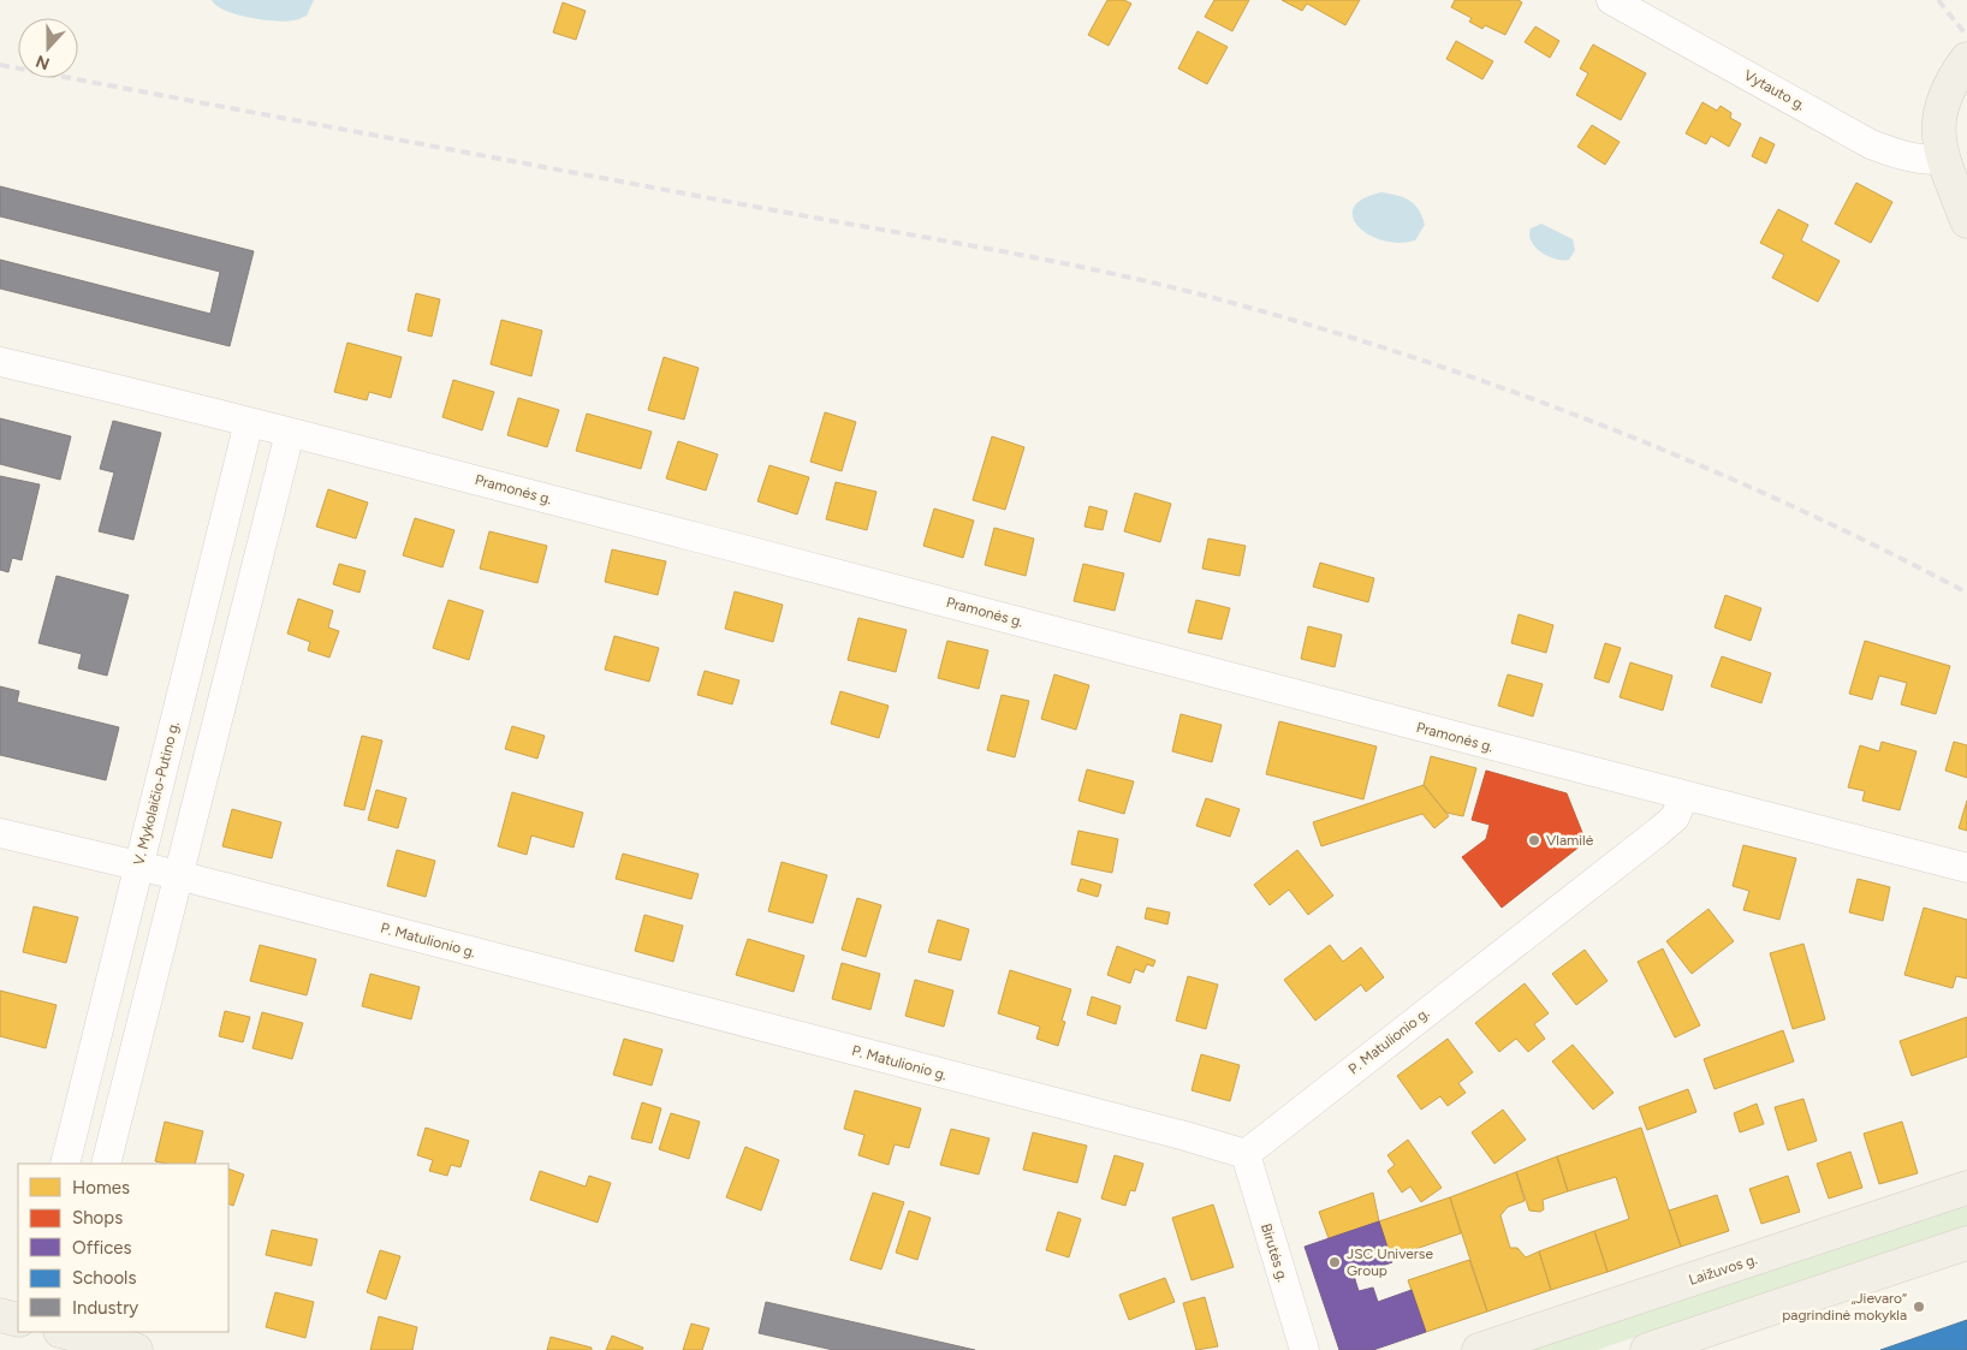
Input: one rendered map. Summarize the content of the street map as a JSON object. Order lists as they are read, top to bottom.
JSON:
{
  "streets": {
    "main road": ["Laižuvos g."],
    "street": [
      "Vytauto g.",
      "Pramonės g.",
      "V. Mykolaičio-Putino g.",
      "P. Matulionio g.",
      "Birutės g."
    ]
  },
  "crossings": [
    ["Pramonės g.", "V. Mykolaičio-Putino g."],
    ["Pramonės g.", "P. Matulionio g."],
    ["V. Mykolaičio-Putino g.", "P. Matulionio g."],
    ["P. Matulionio g.", "Birutės g."]
  ],
  "places": ["Vlamilė", "JSC Universe Group", "„Jievaro“ pagrindinė mokykla"],
  "legend": [
    "Homes",
    "Shops",
    "Offices",
    "Schools",
    "Industry"
  ],
  "north": "bottom"
}
